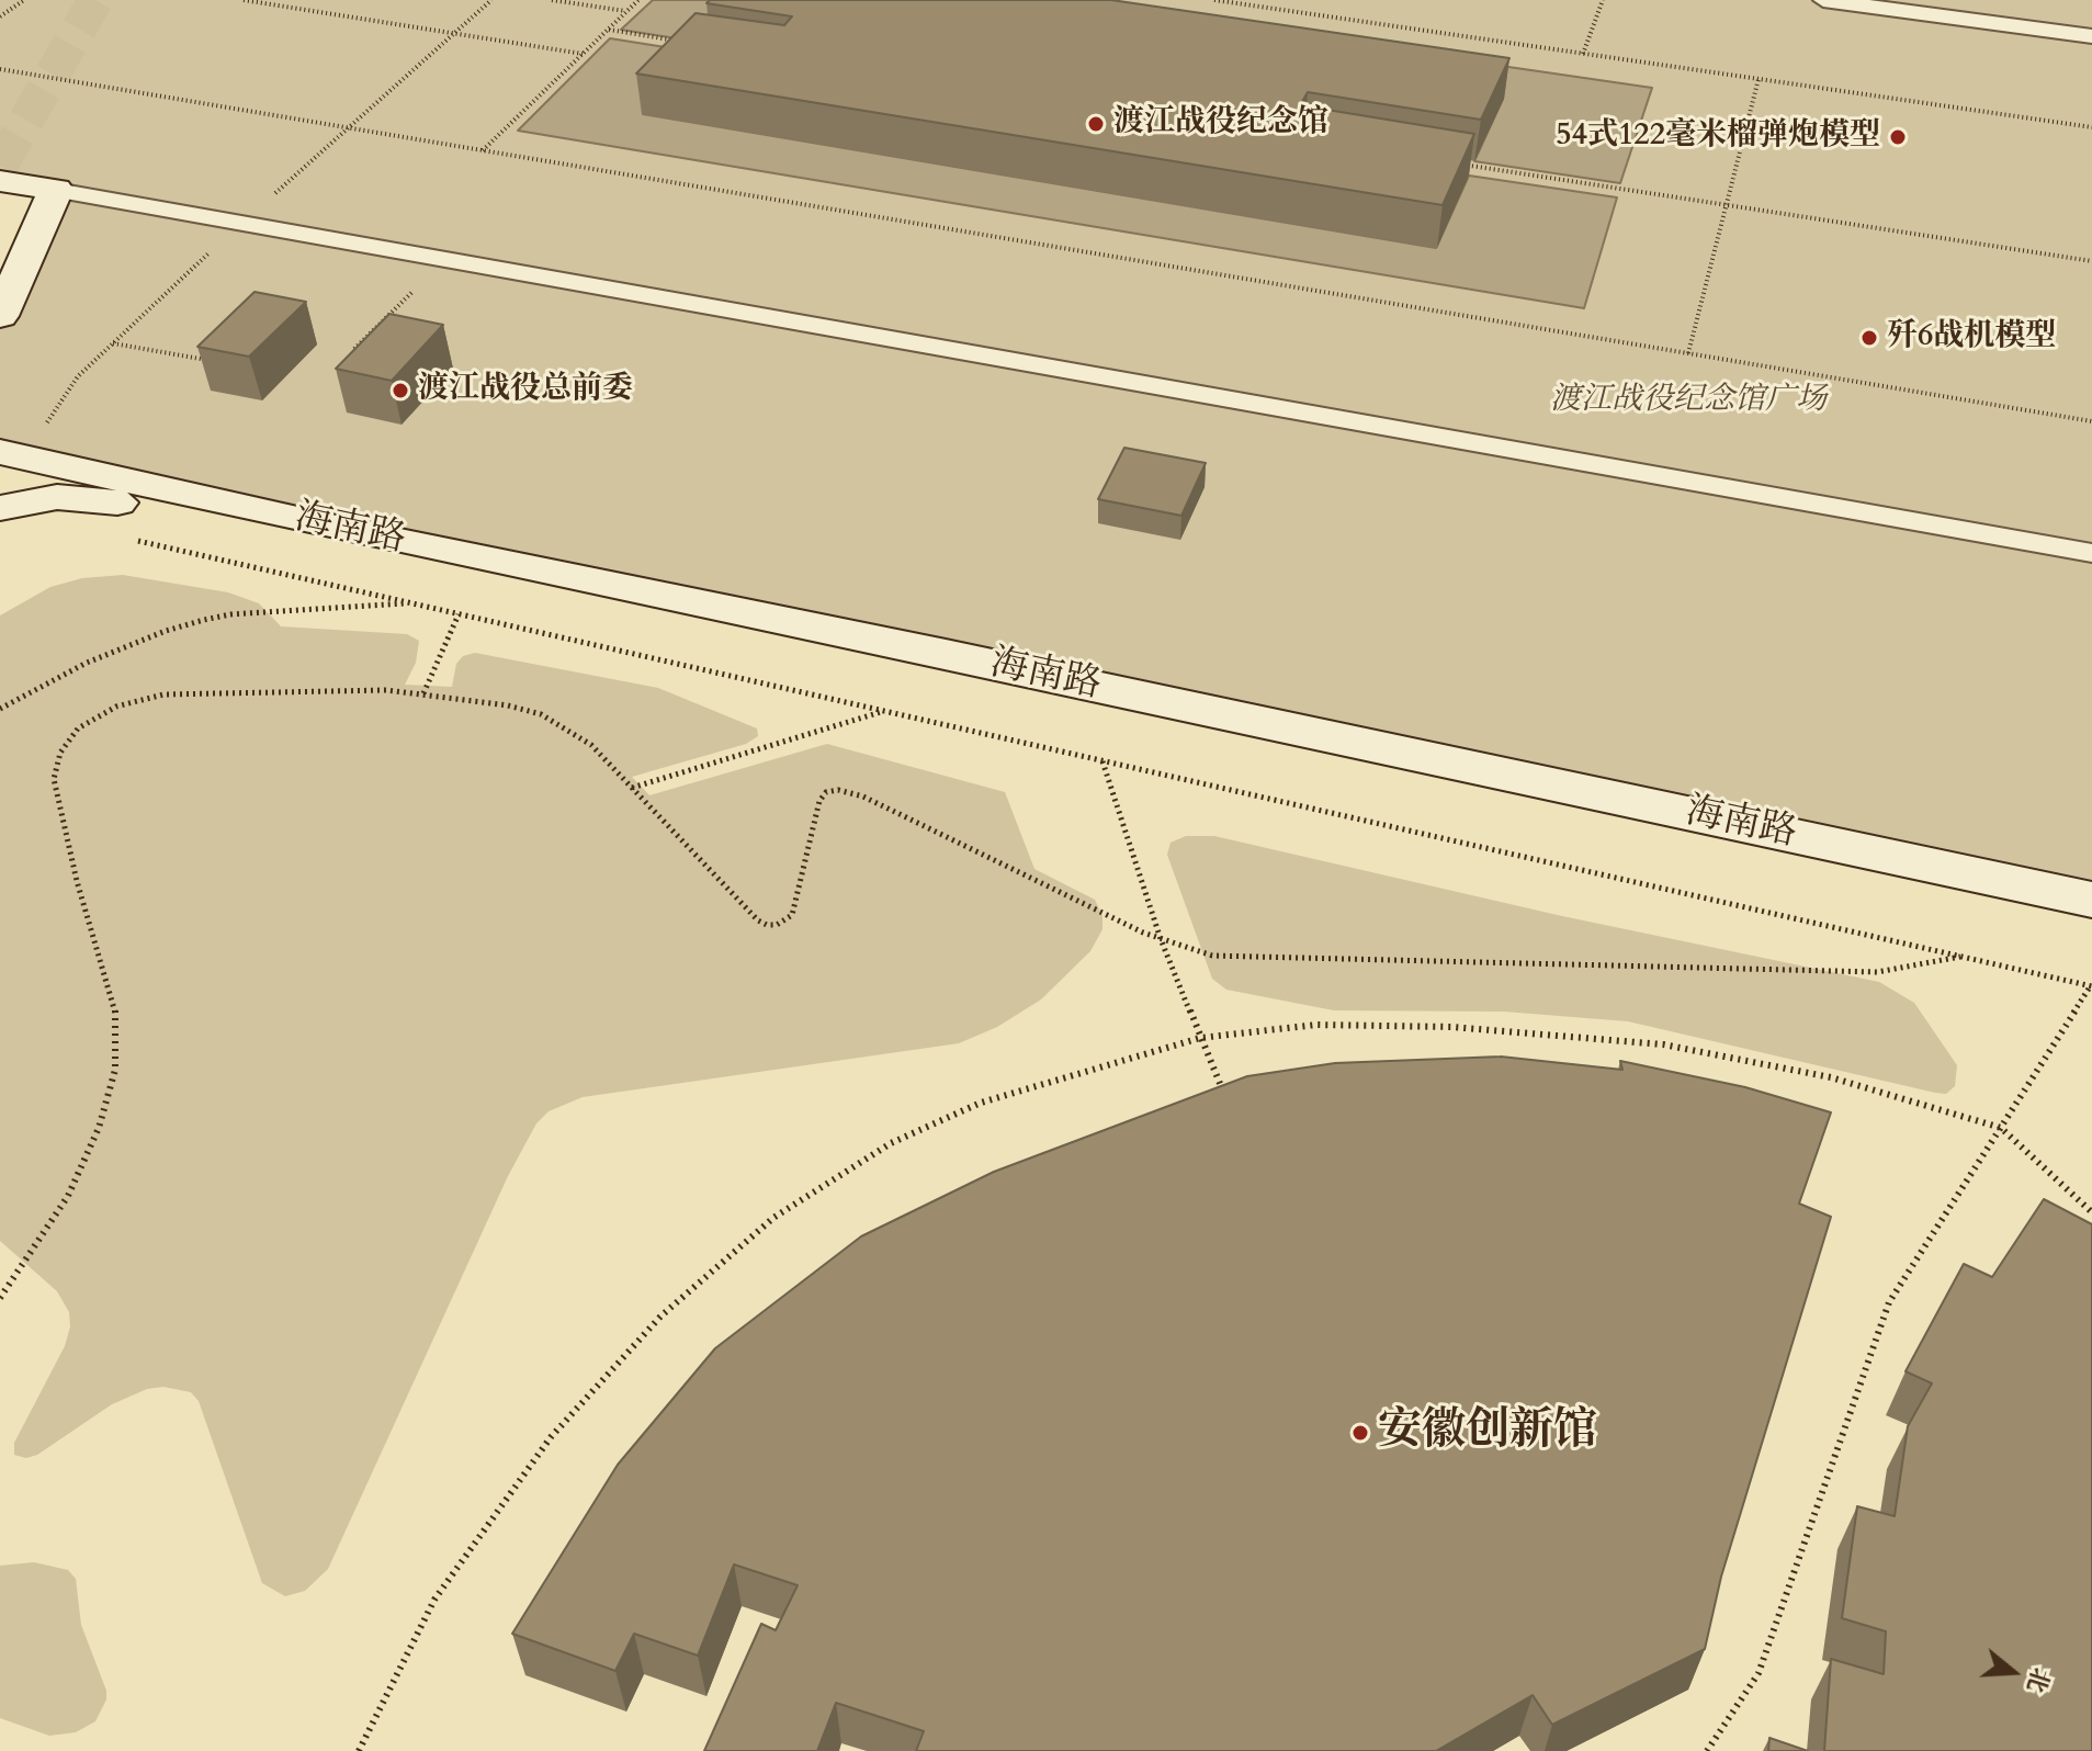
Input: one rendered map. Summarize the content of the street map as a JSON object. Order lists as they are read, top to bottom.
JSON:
{
  "streets": {
    "street": ["海南路"]
  },
  "parks": ["渡江战役纪念馆广场"],
  "places": [
    "渡江战役纪念馆",
    "54式122毫米榴弹炮模型",
    "歼6战机模型",
    "渡江战役总前委",
    "安徽创新馆"
  ],
  "north": "right"
}
